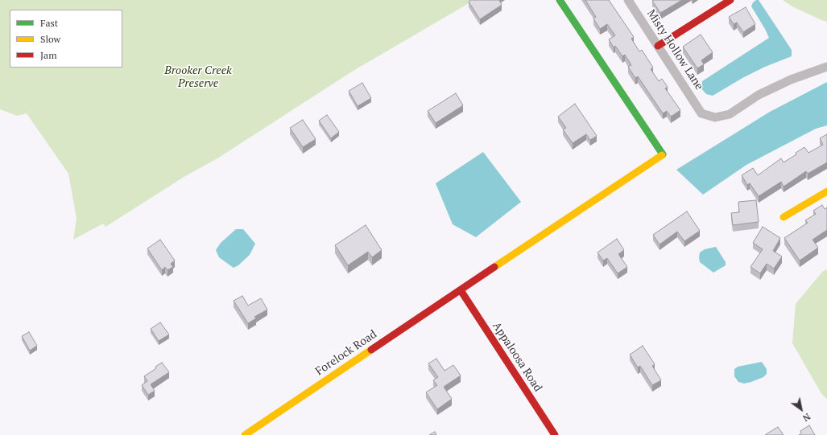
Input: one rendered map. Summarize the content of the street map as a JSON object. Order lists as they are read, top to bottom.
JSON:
{
  "streets": {
    "street": ["Misty Hollow Lane", "Forelock Road", "Appaloosa Road"]
  },
  "crossings": [
    ["Forelock Road", "Appaloosa Road"]
  ],
  "parks": ["Brooker Creek Preserve"],
  "legend": ["Fast", "Slow", "Jam"],
  "north": "bottom right"
}
